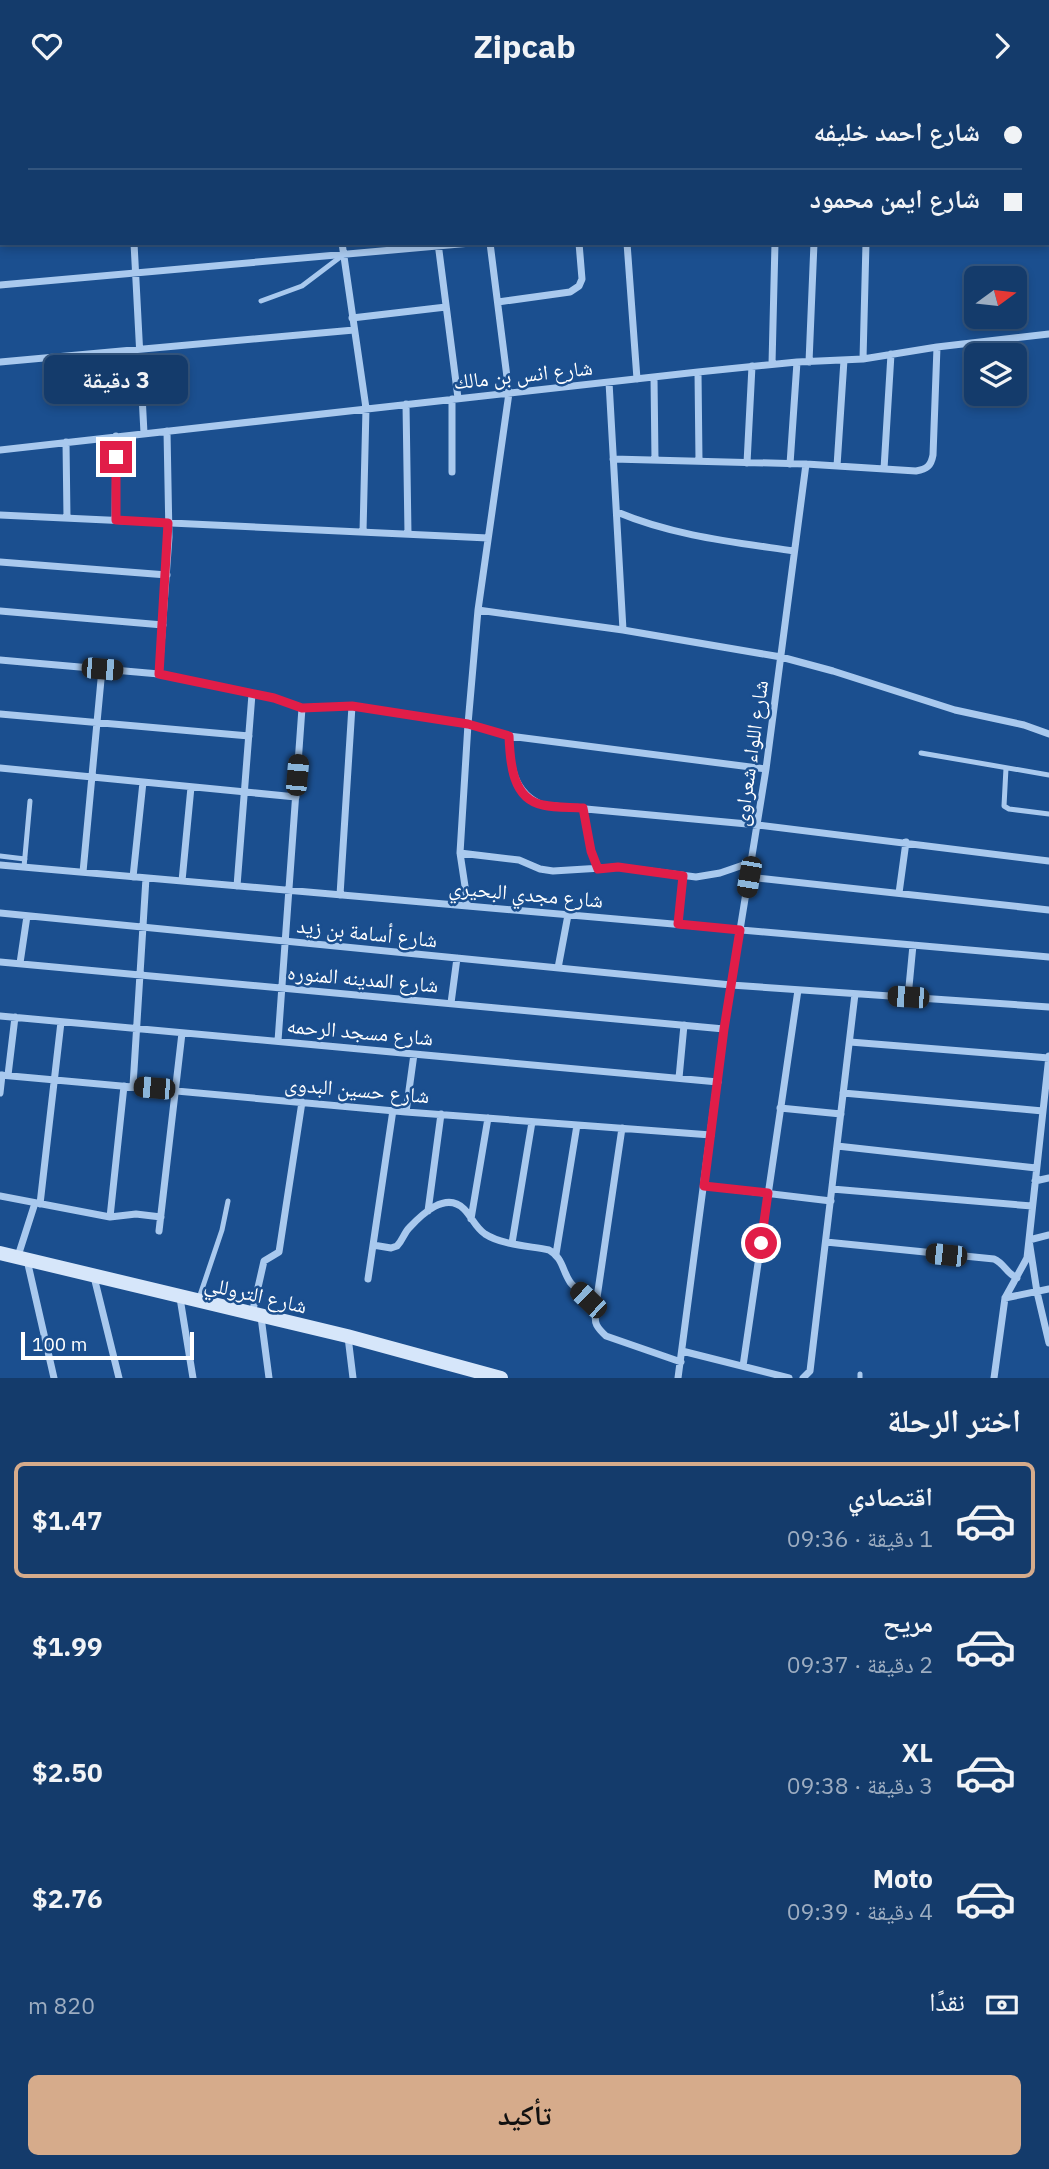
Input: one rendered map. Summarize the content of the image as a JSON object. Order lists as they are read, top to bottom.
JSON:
{
  "streets": {
    "street": [
      "شارع انس بن مالك",
      "شارع اللواء شعراوى",
      "شارع مجدي البحيري",
      "شارع أسامة بن زيد",
      "شارع المدينه المنوره",
      "شارع مسجد الرحمه",
      "شارع حسين البدوى",
      "شارع التروللي"
    ]
  },
  "crossings": [
    ["شارع اللواء شعراوى", "شارع مجدي البحيري"],
    ["شارع اللواء شعراوى", "شارع أسامة بن زيد"],
    ["شارع اللواء شعراوى", "شارع المدينه المنوره"],
    ["شارع اللواء شعراوى", "شارع مسجد الرحمه"],
    ["شارع اللواء شعراوى", "شارع حسين البدوى"]
  ],
  "scale_bar": "100 m",
  "north": "right",
  "page": {
    "header": "Zipcab",
    "banner": ["شارع احمد خليفه", "شارع ايمن محمود"],
    "bubble": "3 دقيقة",
    "scale": "100 m",
    "heading": "اختر الرحلة",
    "list": [
      {
        "name": "اقتصادي",
        "note": "1 دقيقة · 09:36",
        "value": "$1.47"
      },
      {
        "name": "مريح",
        "note": "2 دقيقة · 09:37",
        "value": "$1.99"
      },
      {
        "name": "XL",
        "note": "3 دقيقة · 09:38",
        "value": "$2.50"
      },
      {
        "name": "Moto",
        "note": "4 دقيقة · 09:39",
        "value": "$2.76"
      }
    ],
    "pay": ["نقدًا", "820 m"],
    "buttons": "تأكيد"
  }
}
